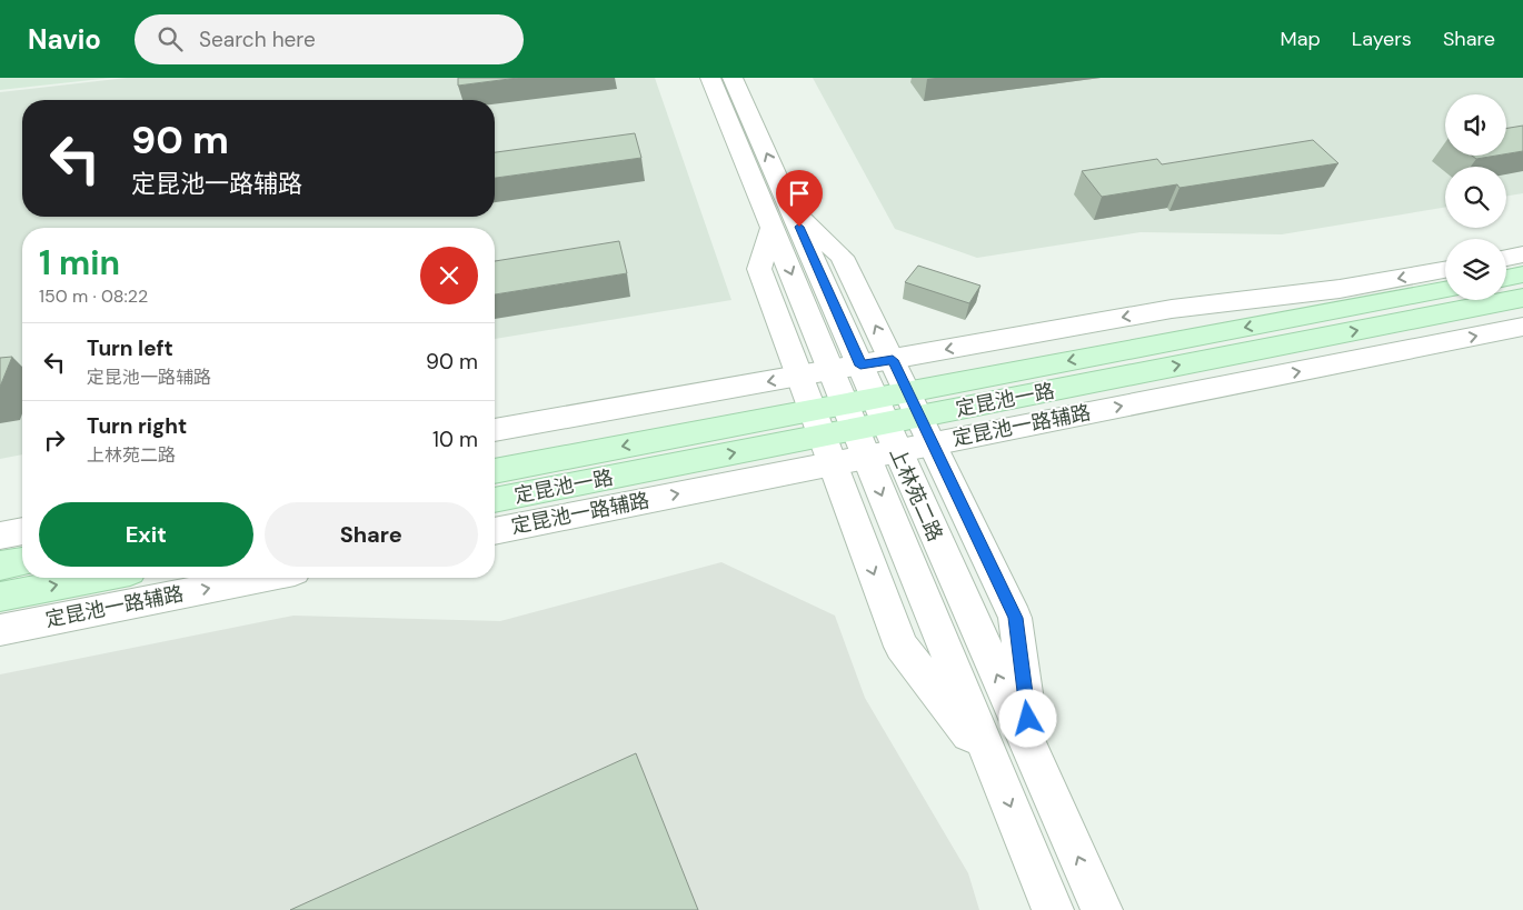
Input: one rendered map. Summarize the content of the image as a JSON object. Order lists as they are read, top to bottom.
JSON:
{
  "streets": {
    "main road": ["定昆池一路"],
    "street": ["定昆池一路辅路", "上林苑二路"]
  },
  "crossings": [
    ["定昆池一路", "定昆池一路辅路"],
    ["定昆池一路", "上林苑二路"],
    ["定昆池一路辅路", "上林苑二路"]
  ],
  "page": {
    "header": "Navio",
    "search": "Search here",
    "nav": ["Map", "Layers", "Share"],
    "turn": ["90 m", "定昆池一路辅路"],
    "heading": ["1 min", "150 m · 08:22"],
    "list": [
      {
        "name": "Turn left",
        "note": "定昆池一路辅路",
        "value": "90 m"
      },
      {
        "name": "Turn right",
        "note": "上林苑二路",
        "value": "10 m"
      }
    ],
    "buttons": ["Exit", "Share"]
  }
}
